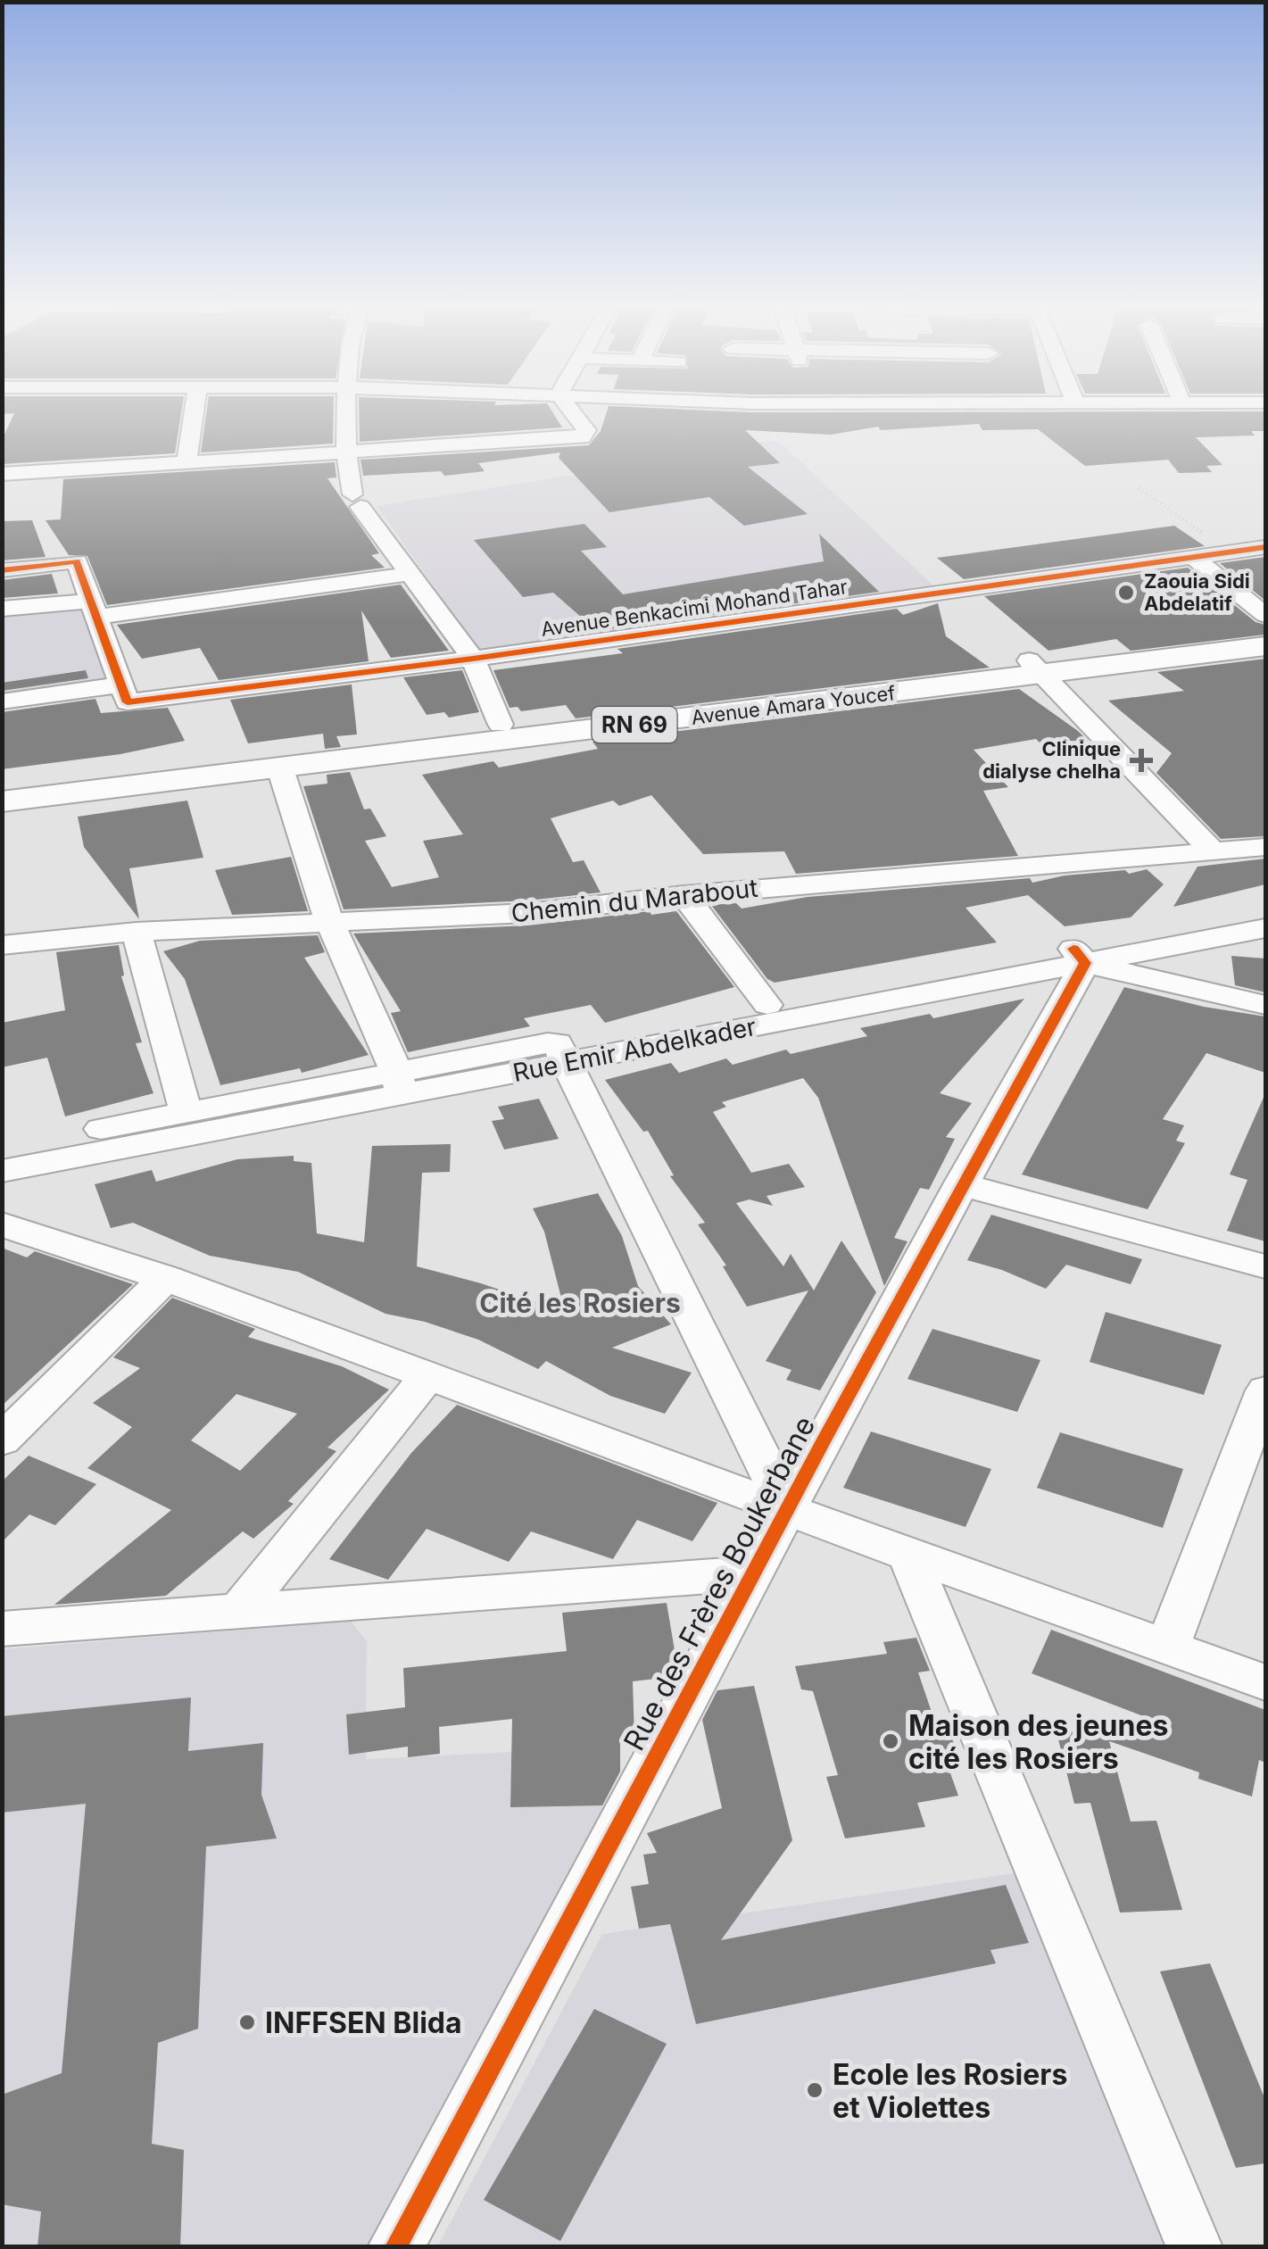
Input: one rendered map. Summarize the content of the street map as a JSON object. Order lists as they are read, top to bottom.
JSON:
{
  "streets": {
    "main road": ["Avenue Amara Youcef", "RN 69"],
    "street": [
      "Avenue Benkacimi Mohand Tahar",
      "Chemin du Marabout",
      "Rue Emir Abdelkader",
      "Rue des Frères Boukerbane"
    ]
  },
  "crossings": [
    ["Rue Emir Abdelkader", "Rue des Frères Boukerbane"]
  ],
  "districts": ["Cité les Rosiers"],
  "places": {
    "other": [
      "Zaouia Sidi Abdelatif",
      "Maison des jeunes cité les Rosiers",
      "INFFSEN Blida",
      "Ecole les Rosiers et Violettes"
    ],
    "health": ["Clinique dialyse chelha"]
  }
}
